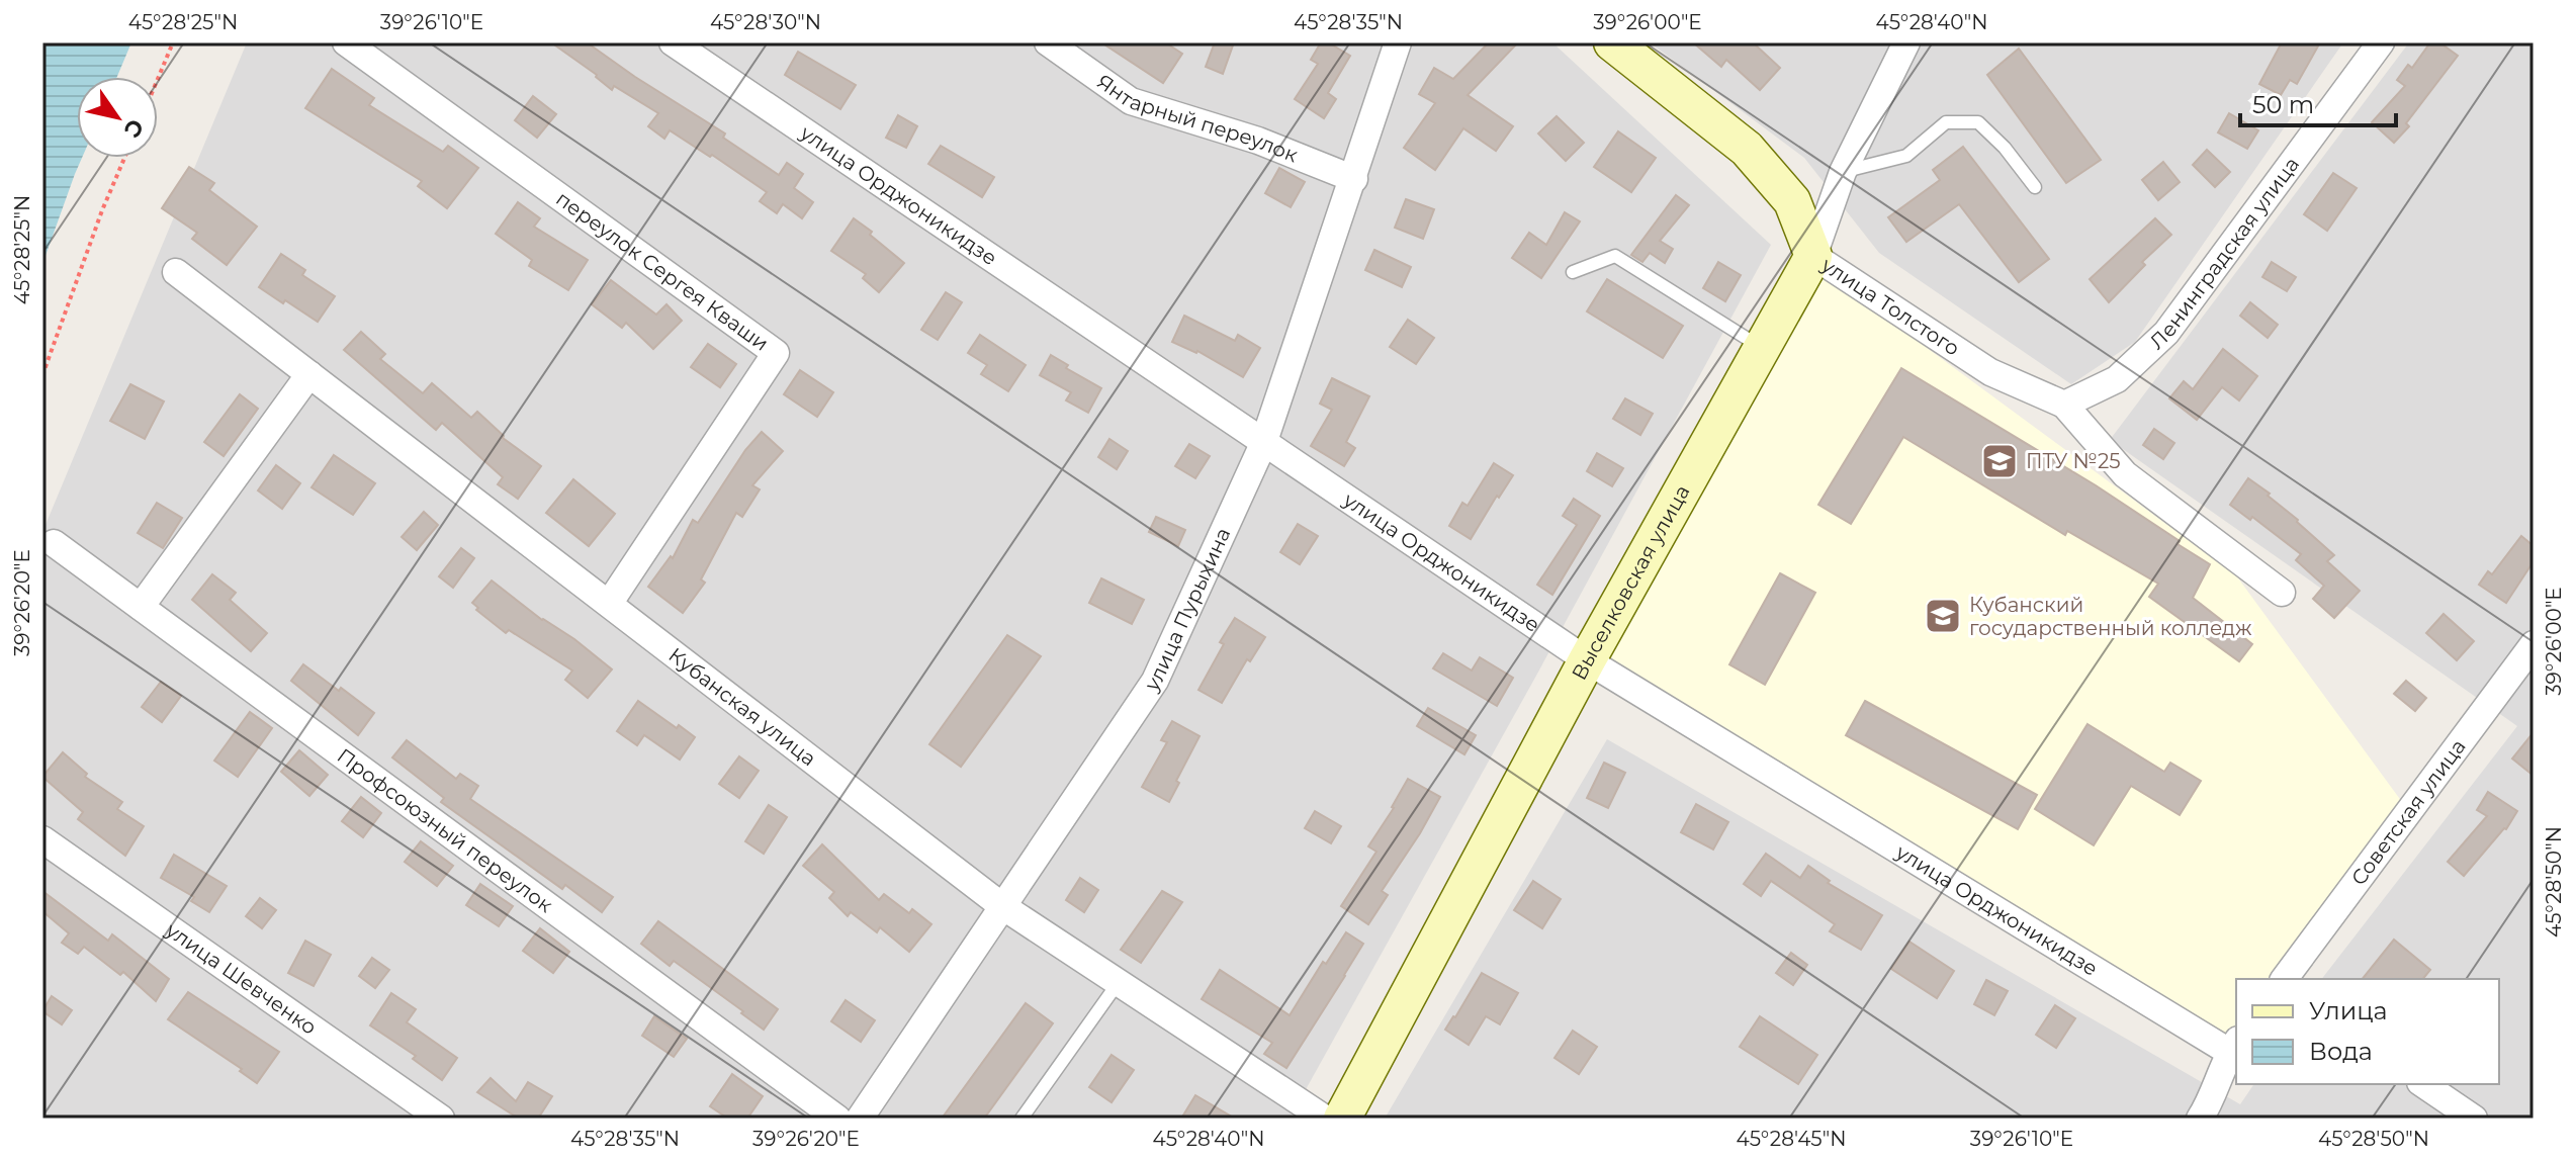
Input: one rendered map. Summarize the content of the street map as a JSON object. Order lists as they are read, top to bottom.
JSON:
{
  "streets": {
    "street": [
      "Янтарный переулок",
      "улица Орджоникидзе",
      "Ленинградская улица",
      "переулок Сергея Кваши",
      "улица Толстого",
      "Выселковская улица",
      "улица Пурыхина",
      "Кубанская улица",
      "Советская улица",
      "Профсоюзный переулок",
      "улица Шевченко"
    ]
  },
  "crossings": [
    ["Янтарный переулок", "улица Пурыхина"],
    ["улица Орджоникидзе", "Выселковская улица"],
    ["улица Орджоникидзе", "улица Пурыхина"],
    ["Ленинградская улица", "улица Толстого"],
    ["переулок Сергея Кваши", "Кубанская улица"],
    ["улица Толстого", "Выселковская улица"],
    ["улица Пурыхина", "Кубанская улица"]
  ],
  "places": {
    "school or university": ["ПТУ №25", "Кубанский государственный колледж"]
  },
  "legend": ["Улица", "Вода"],
  "scale_bar": "50 m",
  "north": "bottom right",
  "coordinates": [
    "45°28'25\"N",
    "39°26'10\"E",
    "45°28'30\"N",
    "45°28'35\"N",
    "39°26'00\"E",
    "45°28'40\"N",
    "39°26'20\"E",
    "45°28'50\"N",
    "45°28'45\"N"
  ]
}
